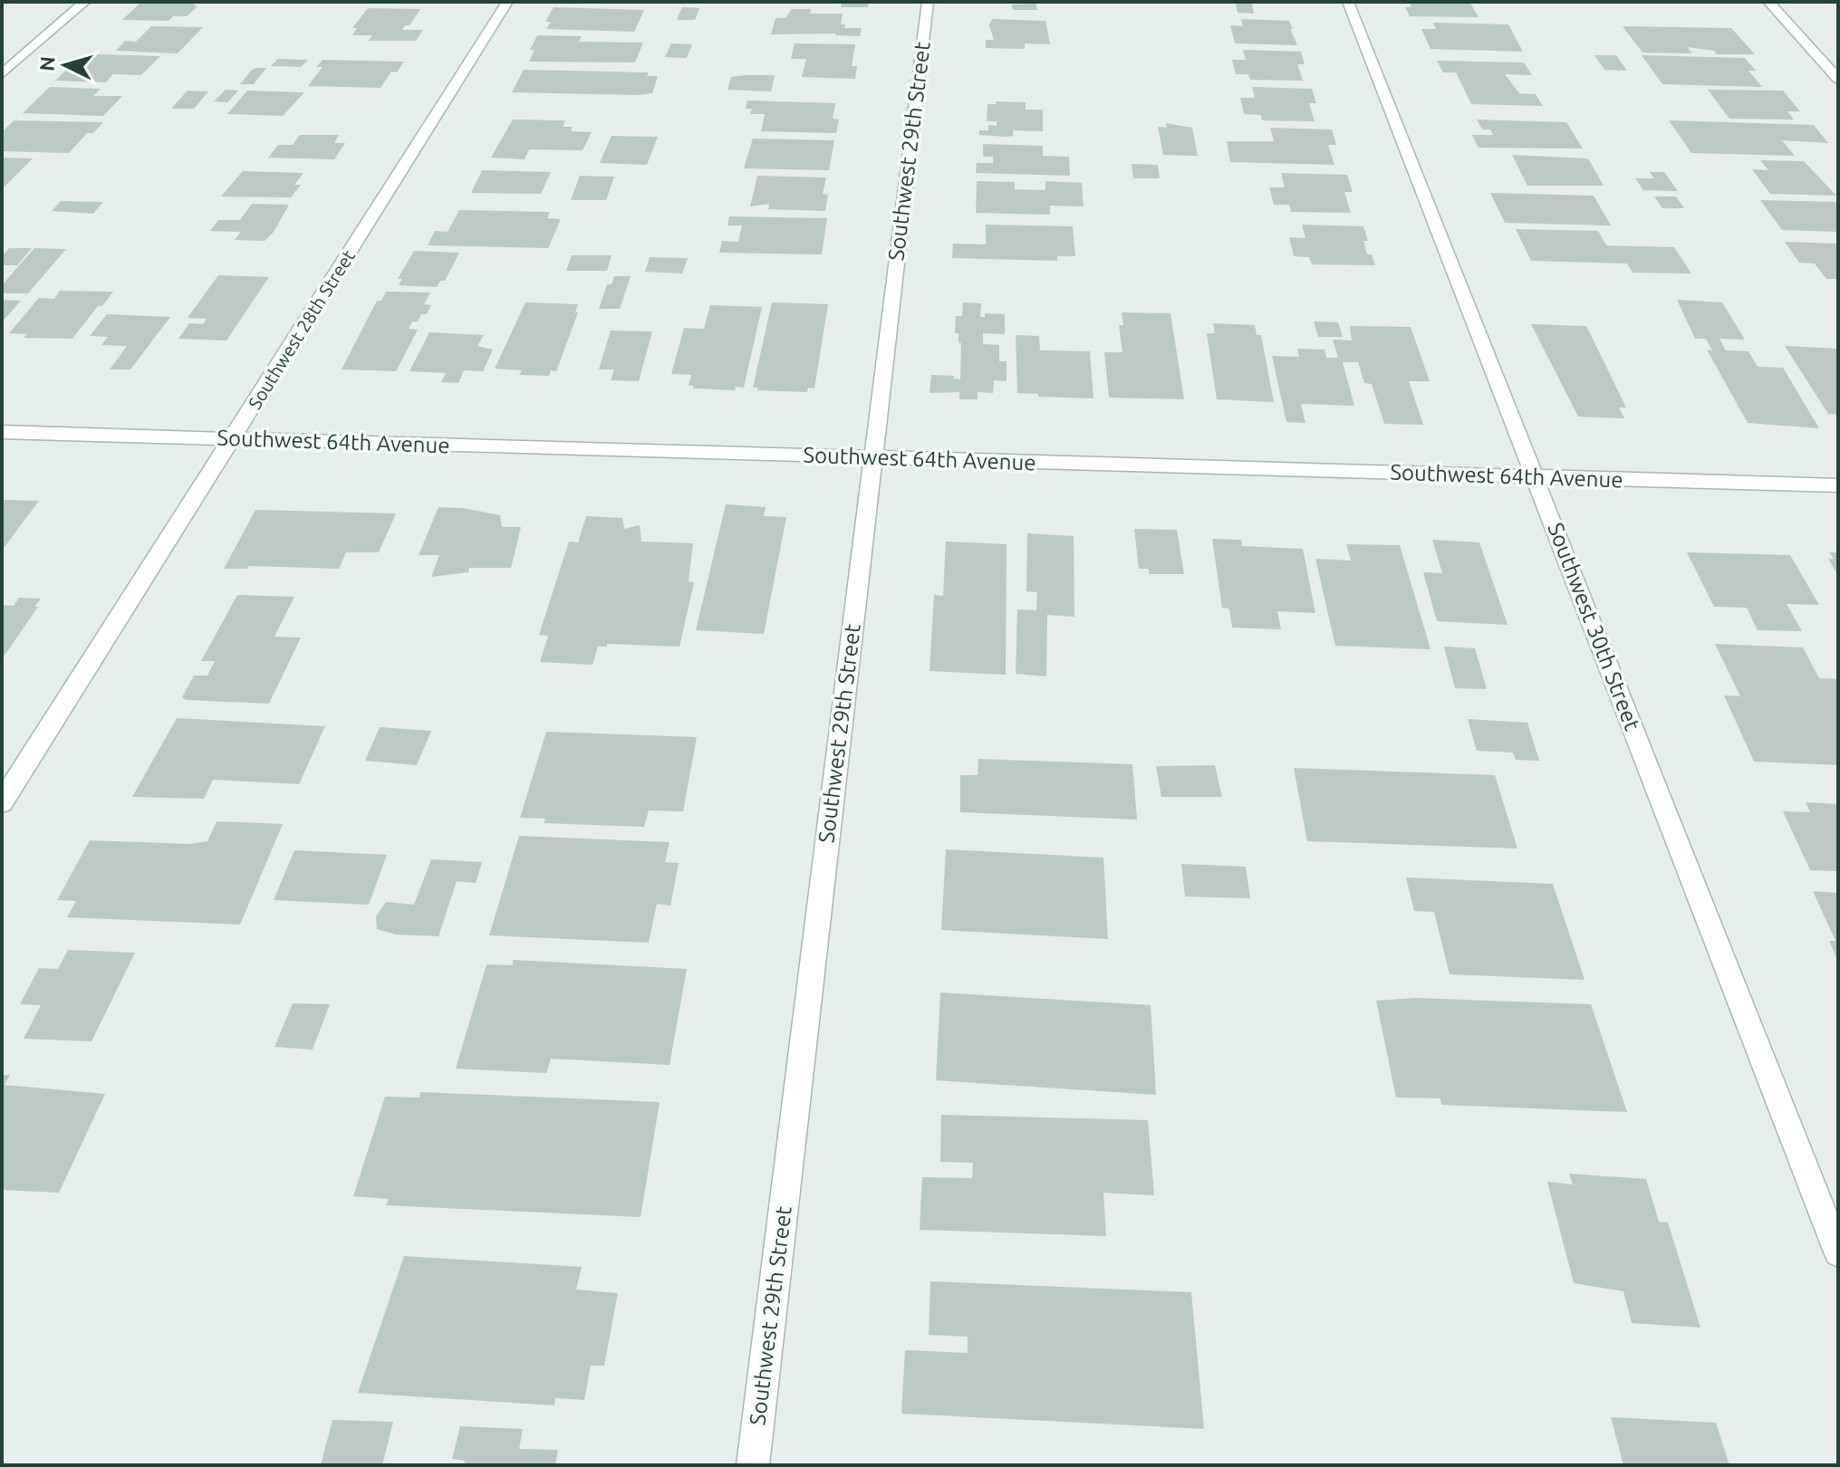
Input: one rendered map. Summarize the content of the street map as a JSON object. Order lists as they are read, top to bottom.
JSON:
{
  "streets": {
    "street": [
      "Southwest 29th Street",
      "Southwest 28th Street",
      "Southwest 64th Avenue",
      "Southwest 30th Street"
    ]
  },
  "crossings": [
    ["Southwest 29th Street", "Southwest 64th Avenue"],
    ["Southwest 28th Street", "Southwest 64th Avenue"],
    ["Southwest 64th Avenue", "Southwest 30th Street"]
  ],
  "north": "left"
}
